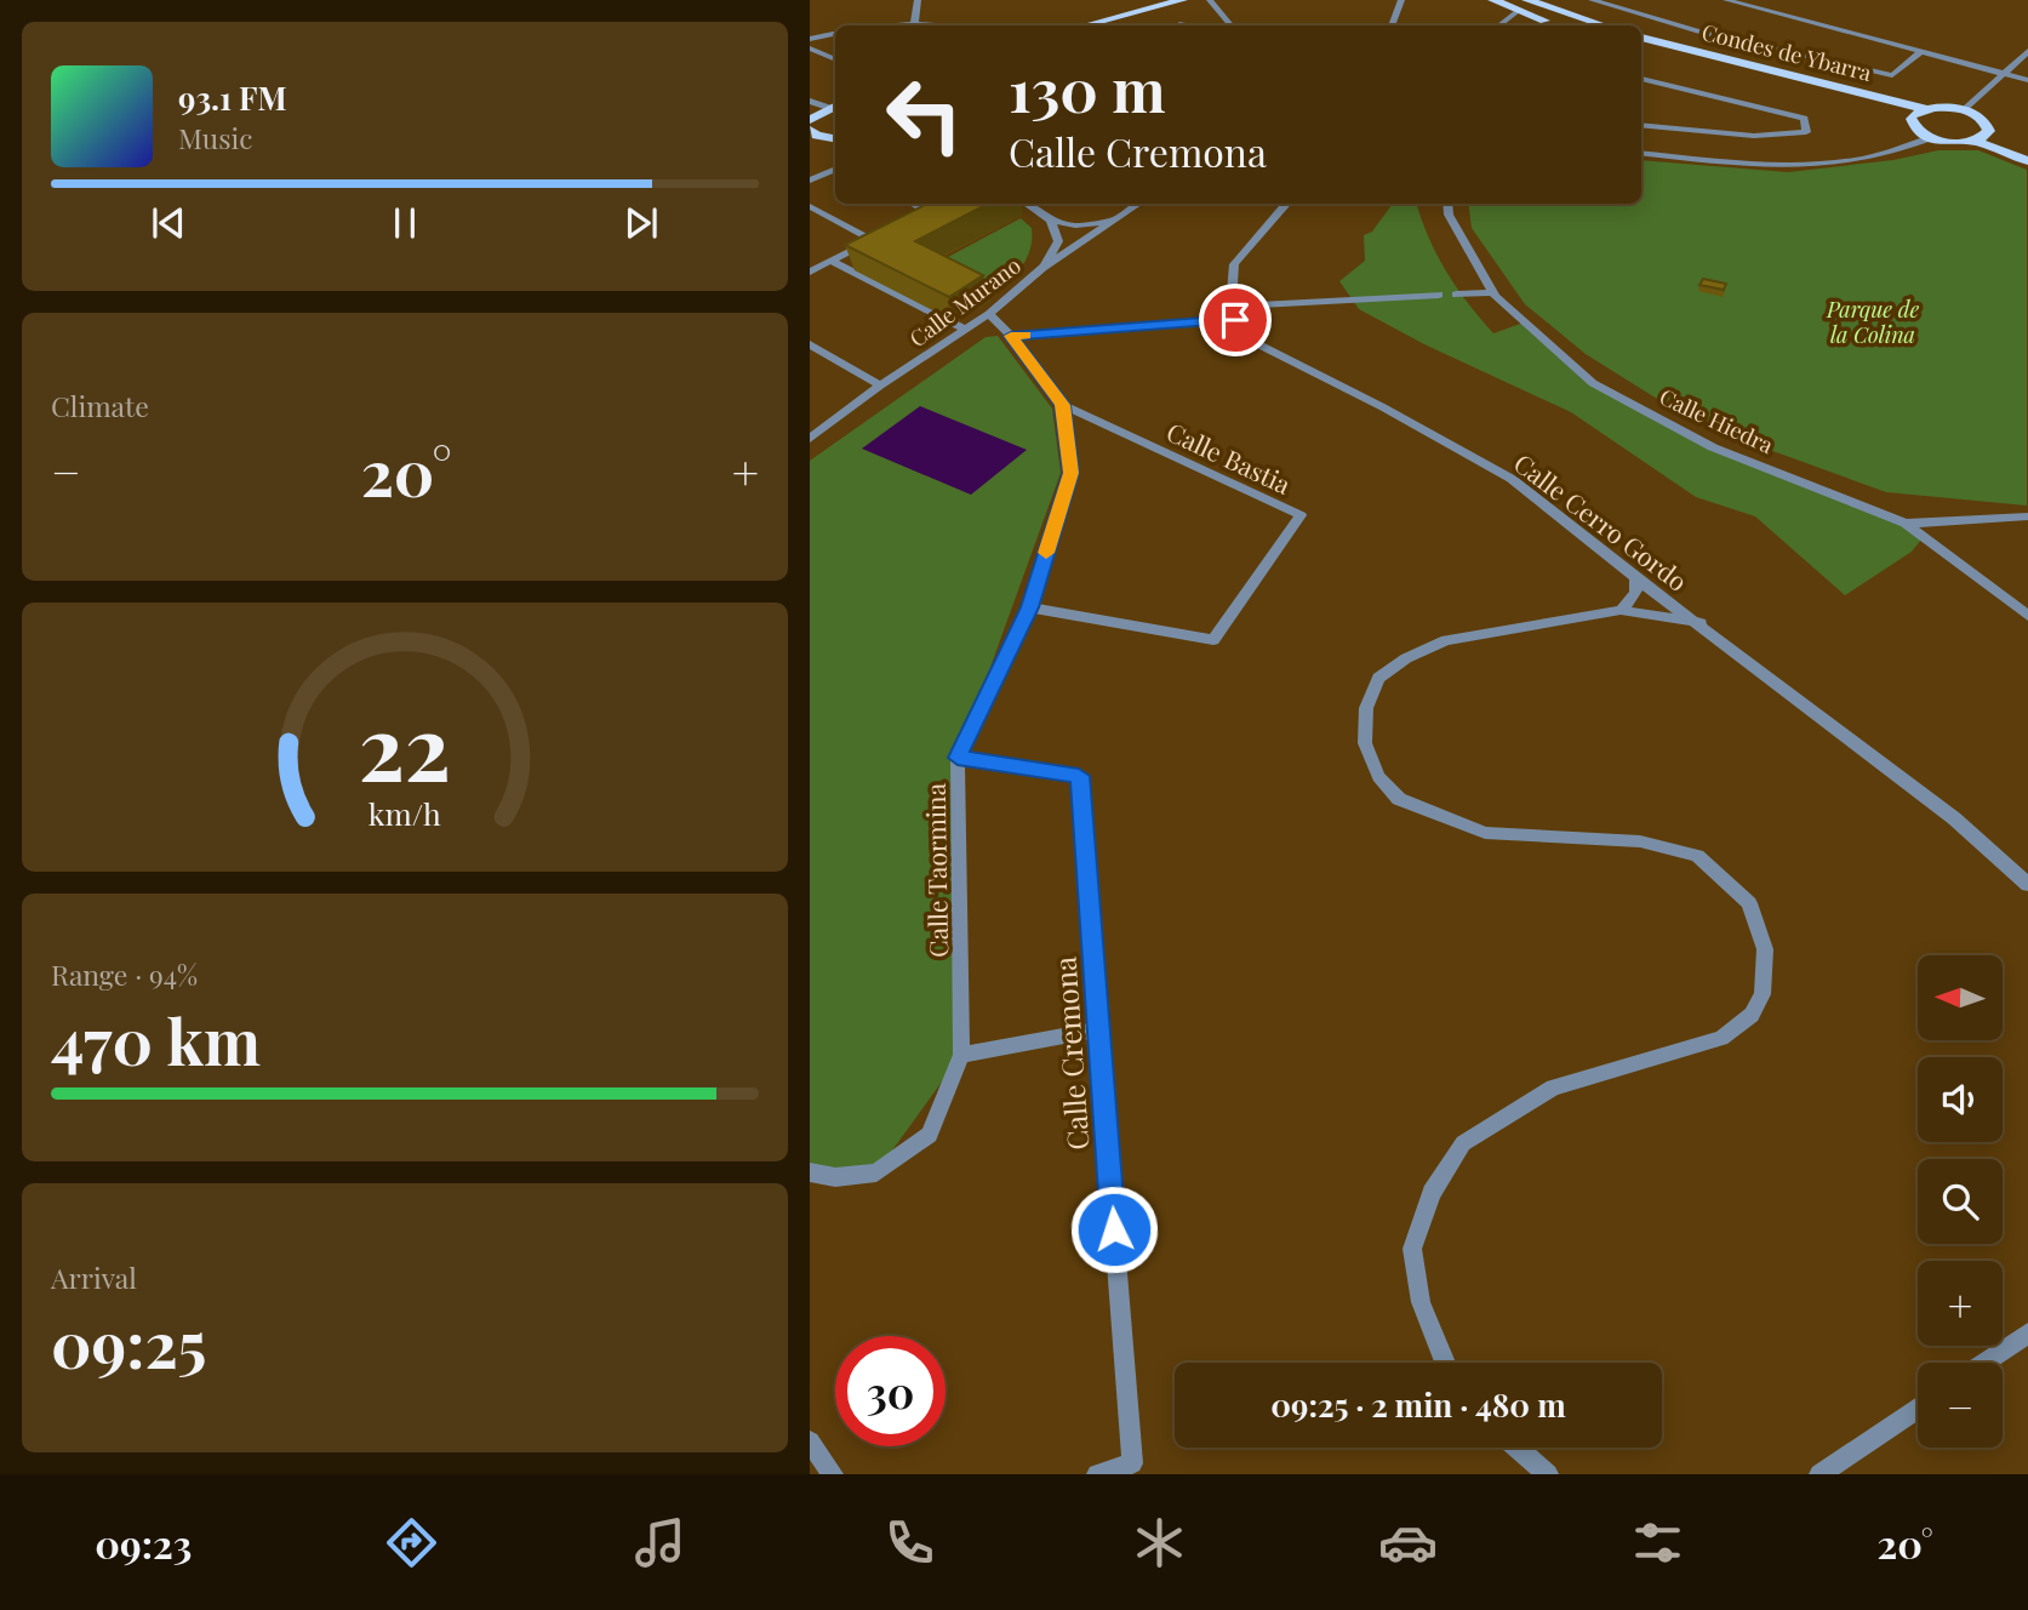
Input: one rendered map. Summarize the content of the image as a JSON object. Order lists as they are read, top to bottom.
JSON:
{
  "streets": {
    "main road": ["Condes de Ybarra"],
    "street": [
      "Calle Murano",
      "Calle Hiedra",
      "Calle Bastia",
      "Calle Cerro Gordo",
      "Calle Taormina",
      "Calle Cremona"
    ]
  },
  "crossings": [
    ["Calle Bastia", "Calle Taormina"],
    ["Calle Taormina", "Calle Cremona"]
  ],
  "parks": ["Parque de la Colina"],
  "north": "left",
  "page": {
    "turn": ["130 m", "Calle Cremona"],
    "song": ["93.1 FM", "Music"],
    "tile": [
      "Climate",
      ["Range · 94%", "470 km"],
      ["Arrival", "09:25"]
    ],
    "heat": ["−", "20°", "+"],
    "map_buttons": ["+", "−"],
    "limit": "30",
    "trip": "09:25 · 2 min · 480 m",
    "tabs": ["09:23", "20°"],
    "gauge": ["22", "km/h"]
  }
}
